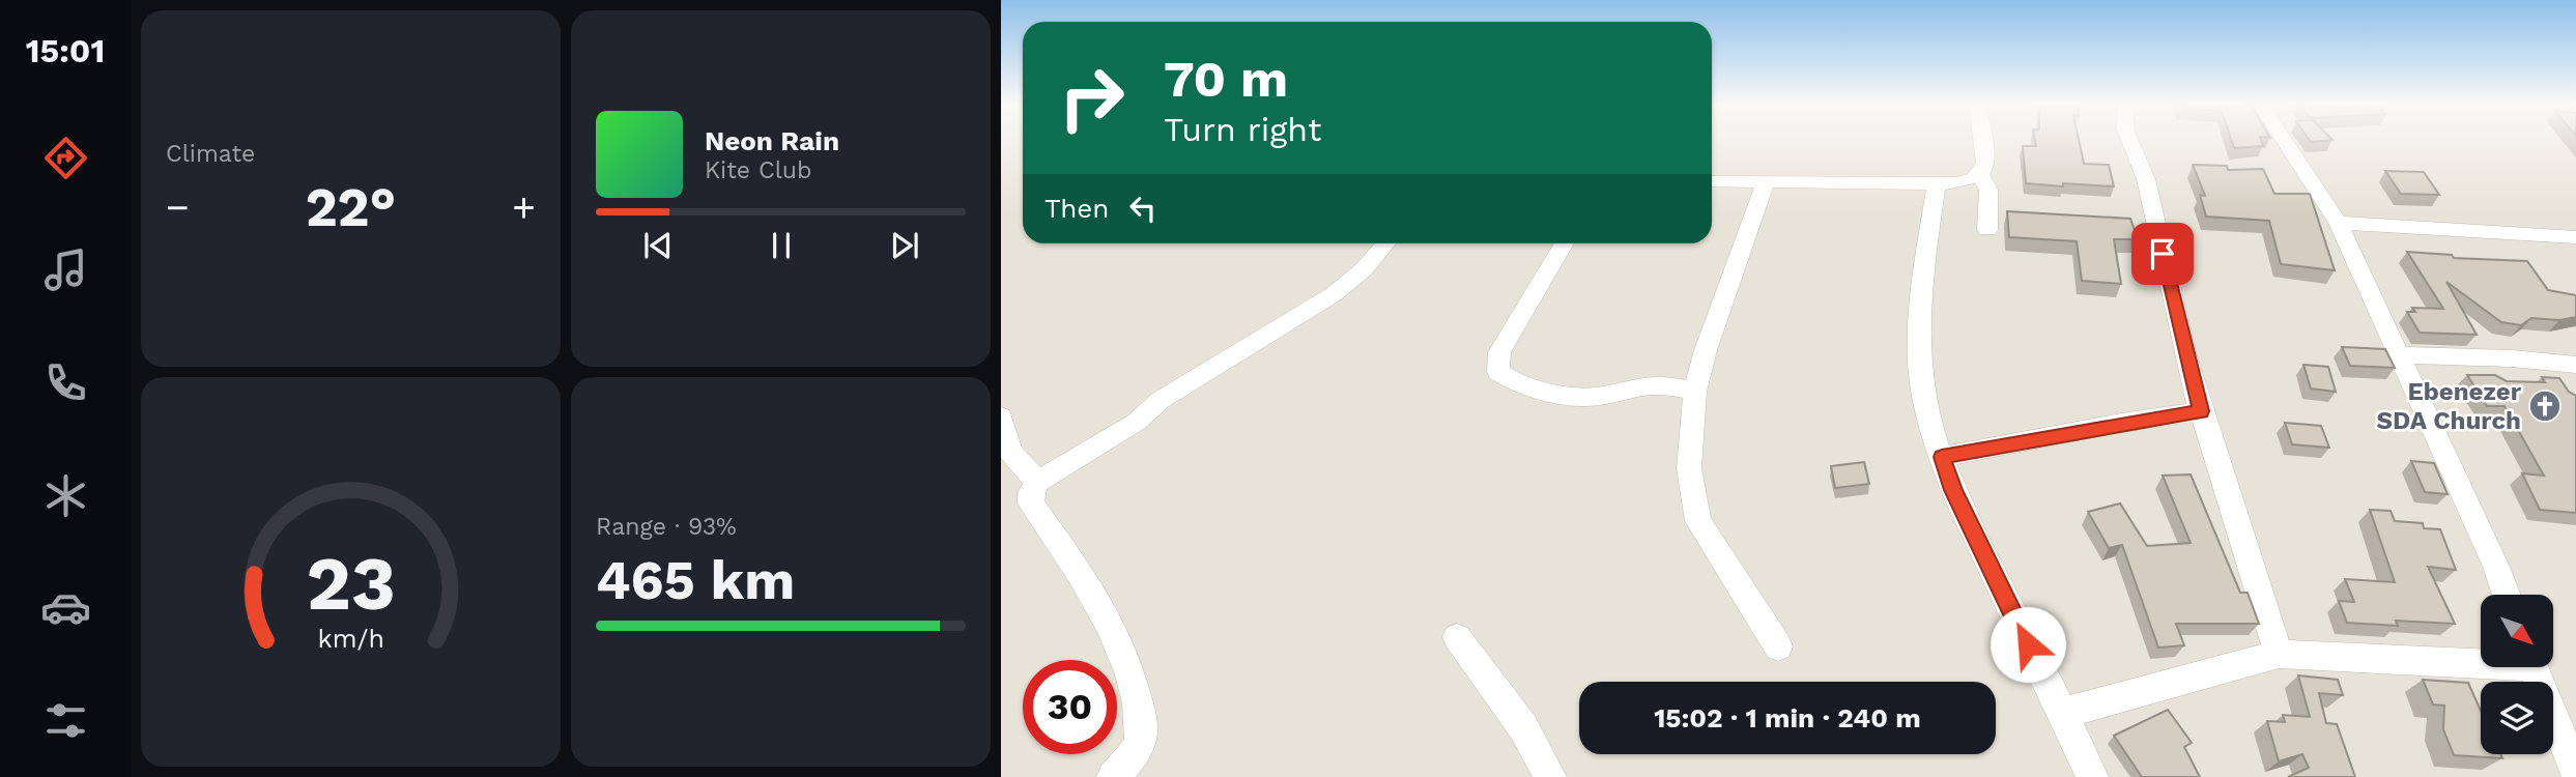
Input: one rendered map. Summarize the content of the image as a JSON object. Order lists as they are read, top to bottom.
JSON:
{
  "places": {
    "church": ["Ebenezer SDA Church"]
  },
  "north": "bottom right",
  "page": {
    "tabs": "15:01",
    "tile": [
      "Climate",
      ["Range · 93%", "465 km"]
    ],
    "turn": ["70 m", "Turn right"],
    "song": ["Neon Rain", "Kite Club"],
    "then": "Then",
    "heat": ["−", "22°", "+"],
    "limit": "30",
    "trip": "15:02 · 1 min · 240 m",
    "gauge": ["23", "km/h"]
  }
}
